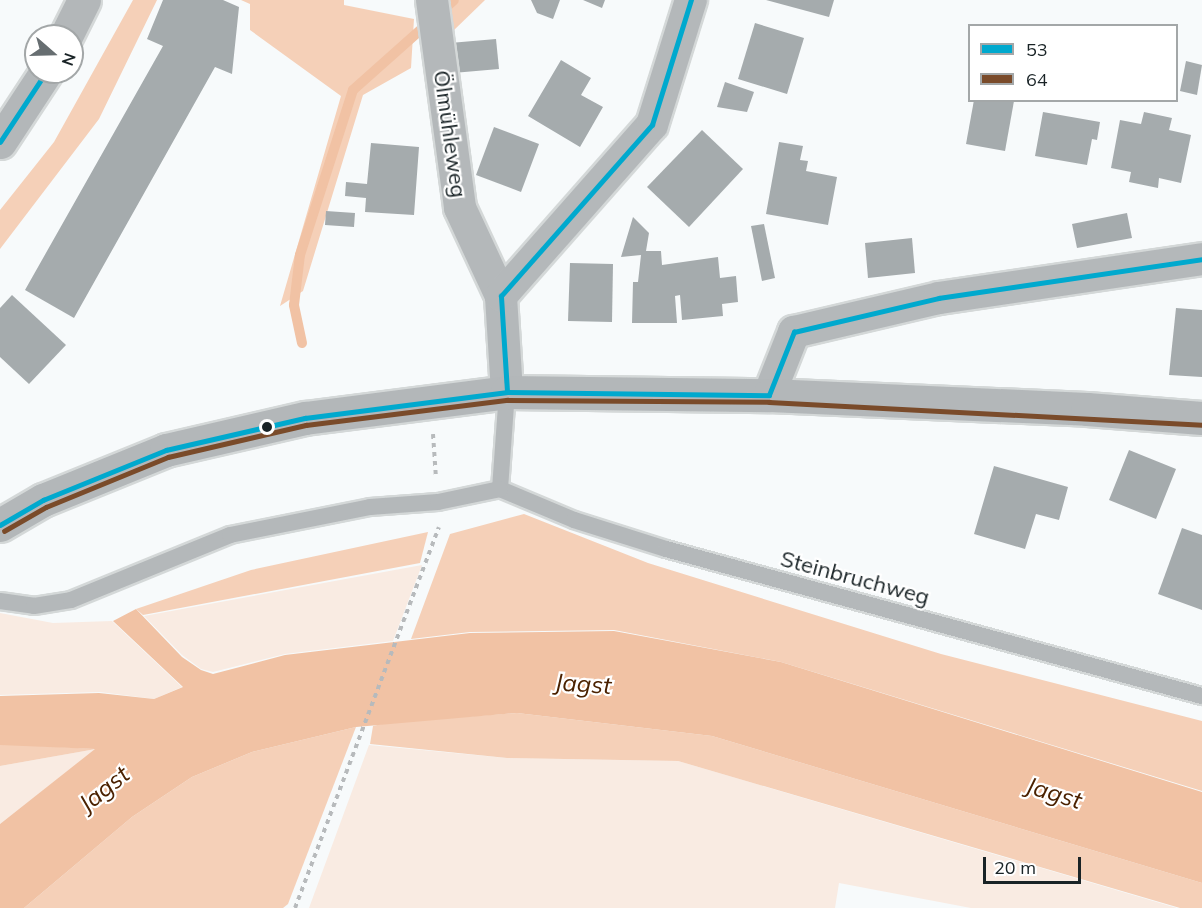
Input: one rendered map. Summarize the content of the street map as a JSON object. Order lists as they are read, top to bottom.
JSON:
{
  "streets": {
    "street": ["Ölmühleweg"],
    "lane": ["Steinbruchweg"]
  },
  "water": ["Jagst"],
  "lines": ["transit line 53", "transit line 64"],
  "legend": ["53", "64"],
  "scale_bar": "20 m",
  "north": "right"
}
